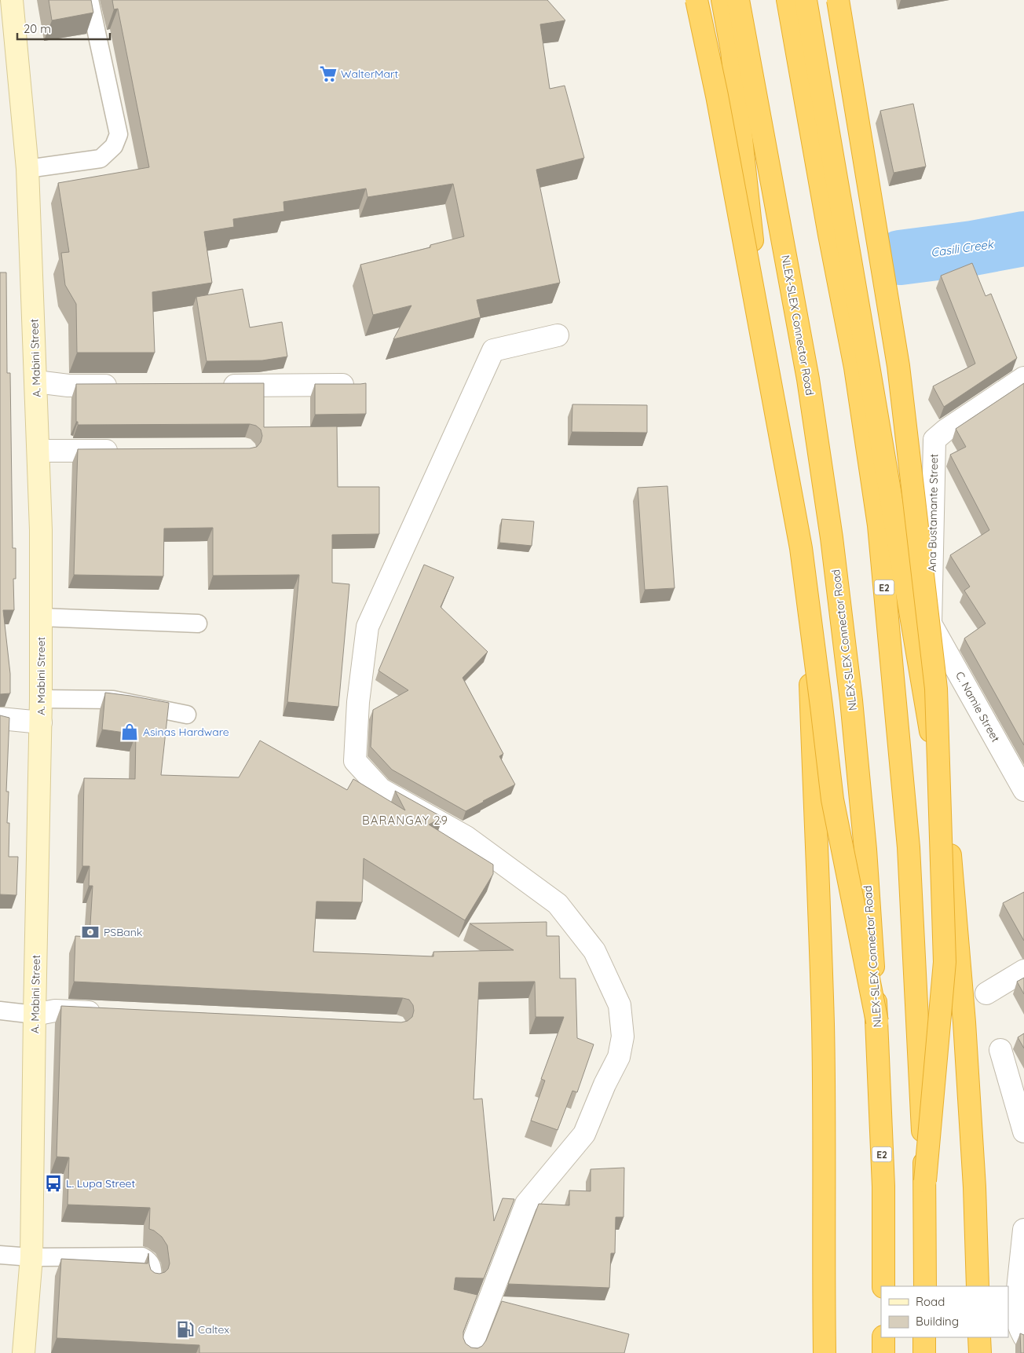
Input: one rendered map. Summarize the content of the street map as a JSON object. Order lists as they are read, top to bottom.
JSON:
{
  "streets": {
    "highway": ["NLEX-SLEX Connector Road", "E2"],
    "main road": ["A. Mabini Street"],
    "street": ["Ana Bustamante Street", "C. Namie Street"]
  },
  "crossings": [
    ["Ana Bustamante Street", "C. Namie Street"]
  ],
  "districts": ["BARANGAY 29"],
  "water": ["Casili Creek"],
  "places": {
    "supermarket": ["WalterMart"],
    "shop": ["Asinas Hardware"],
    "bank": ["PSBank"],
    "bus stop": ["L. Lupa Street"],
    "fuel station": ["Caltex"]
  },
  "legend": ["Road", "Building"],
  "scale_bar": "20 m"
}
